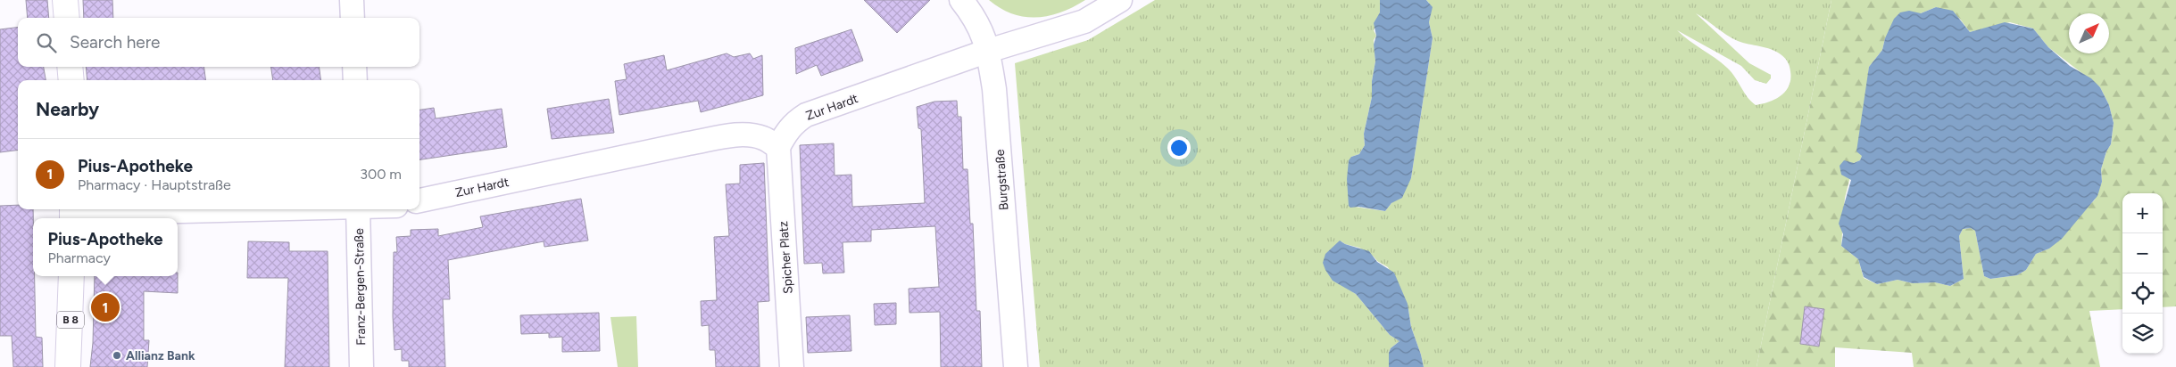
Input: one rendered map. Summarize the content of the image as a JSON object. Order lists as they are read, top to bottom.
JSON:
{
  "streets": {
    "main road": ["B 8"],
    "street": [
      "Zur Hardt",
      "Burgstraße",
      "Spicher Platz",
      "Franz-Bergen-Straße"
    ]
  },
  "crossings": [
    ["Zur Hardt", "Burgstraße"],
    ["Zur Hardt", "Spicher Platz"]
  ],
  "places": ["Allianz Bank"],
  "north": "top right",
  "page": {
    "search": "Search here",
    "heading": "Nearby",
    "list": [
      {
        "mark": "1",
        "name": "Pius-Apotheke",
        "note": "Pharmacy · Hauptstraße",
        "value": "300 m"
      }
    ],
    "map_buttons": ["+", "−"],
    "popup": ["Pius-Apotheke", "Pharmacy"],
    "pins": "1"
  }
}
